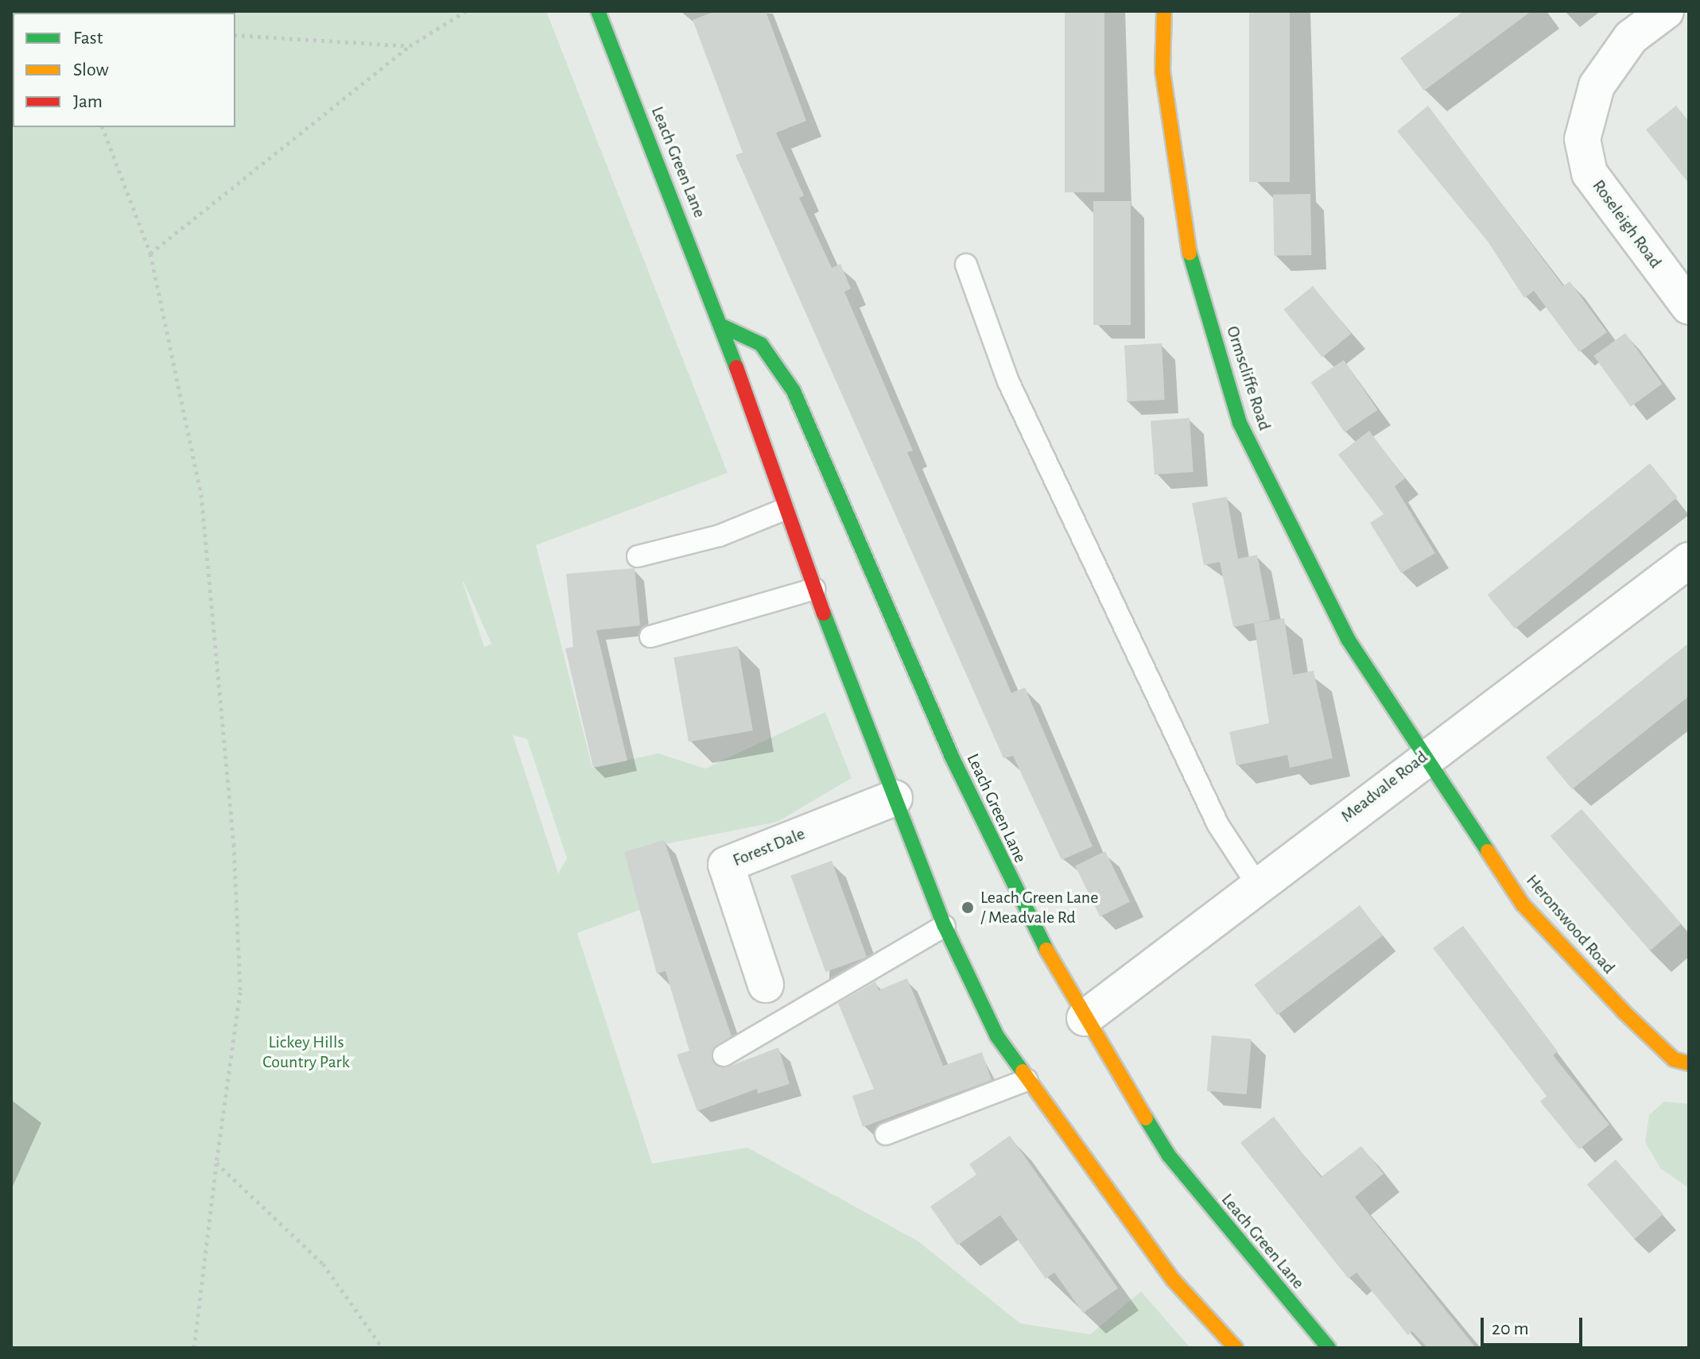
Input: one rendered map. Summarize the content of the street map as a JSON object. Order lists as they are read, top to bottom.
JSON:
{
  "streets": {
    "street": [
      "Leach Green Lane",
      "Roseleigh Road",
      "Ormscliffe Road",
      "Meadvale Road",
      "Forest Dale",
      "Heronswood Road"
    ]
  },
  "crossings": [
    ["Leach Green Lane", "Meadvale Road"],
    ["Leach Green Lane", "Forest Dale"],
    ["Ormscliffe Road", "Meadvale Road"],
    ["Ormscliffe Road", "Heronswood Road"],
    ["Meadvale Road", "Heronswood Road"]
  ],
  "parks": ["Lickey Hills Country Park"],
  "places": ["Leach Green Lane / Meadvale Rd"],
  "legend": ["Fast", "Slow", "Jam"],
  "scale_bar": "20 m"
}
